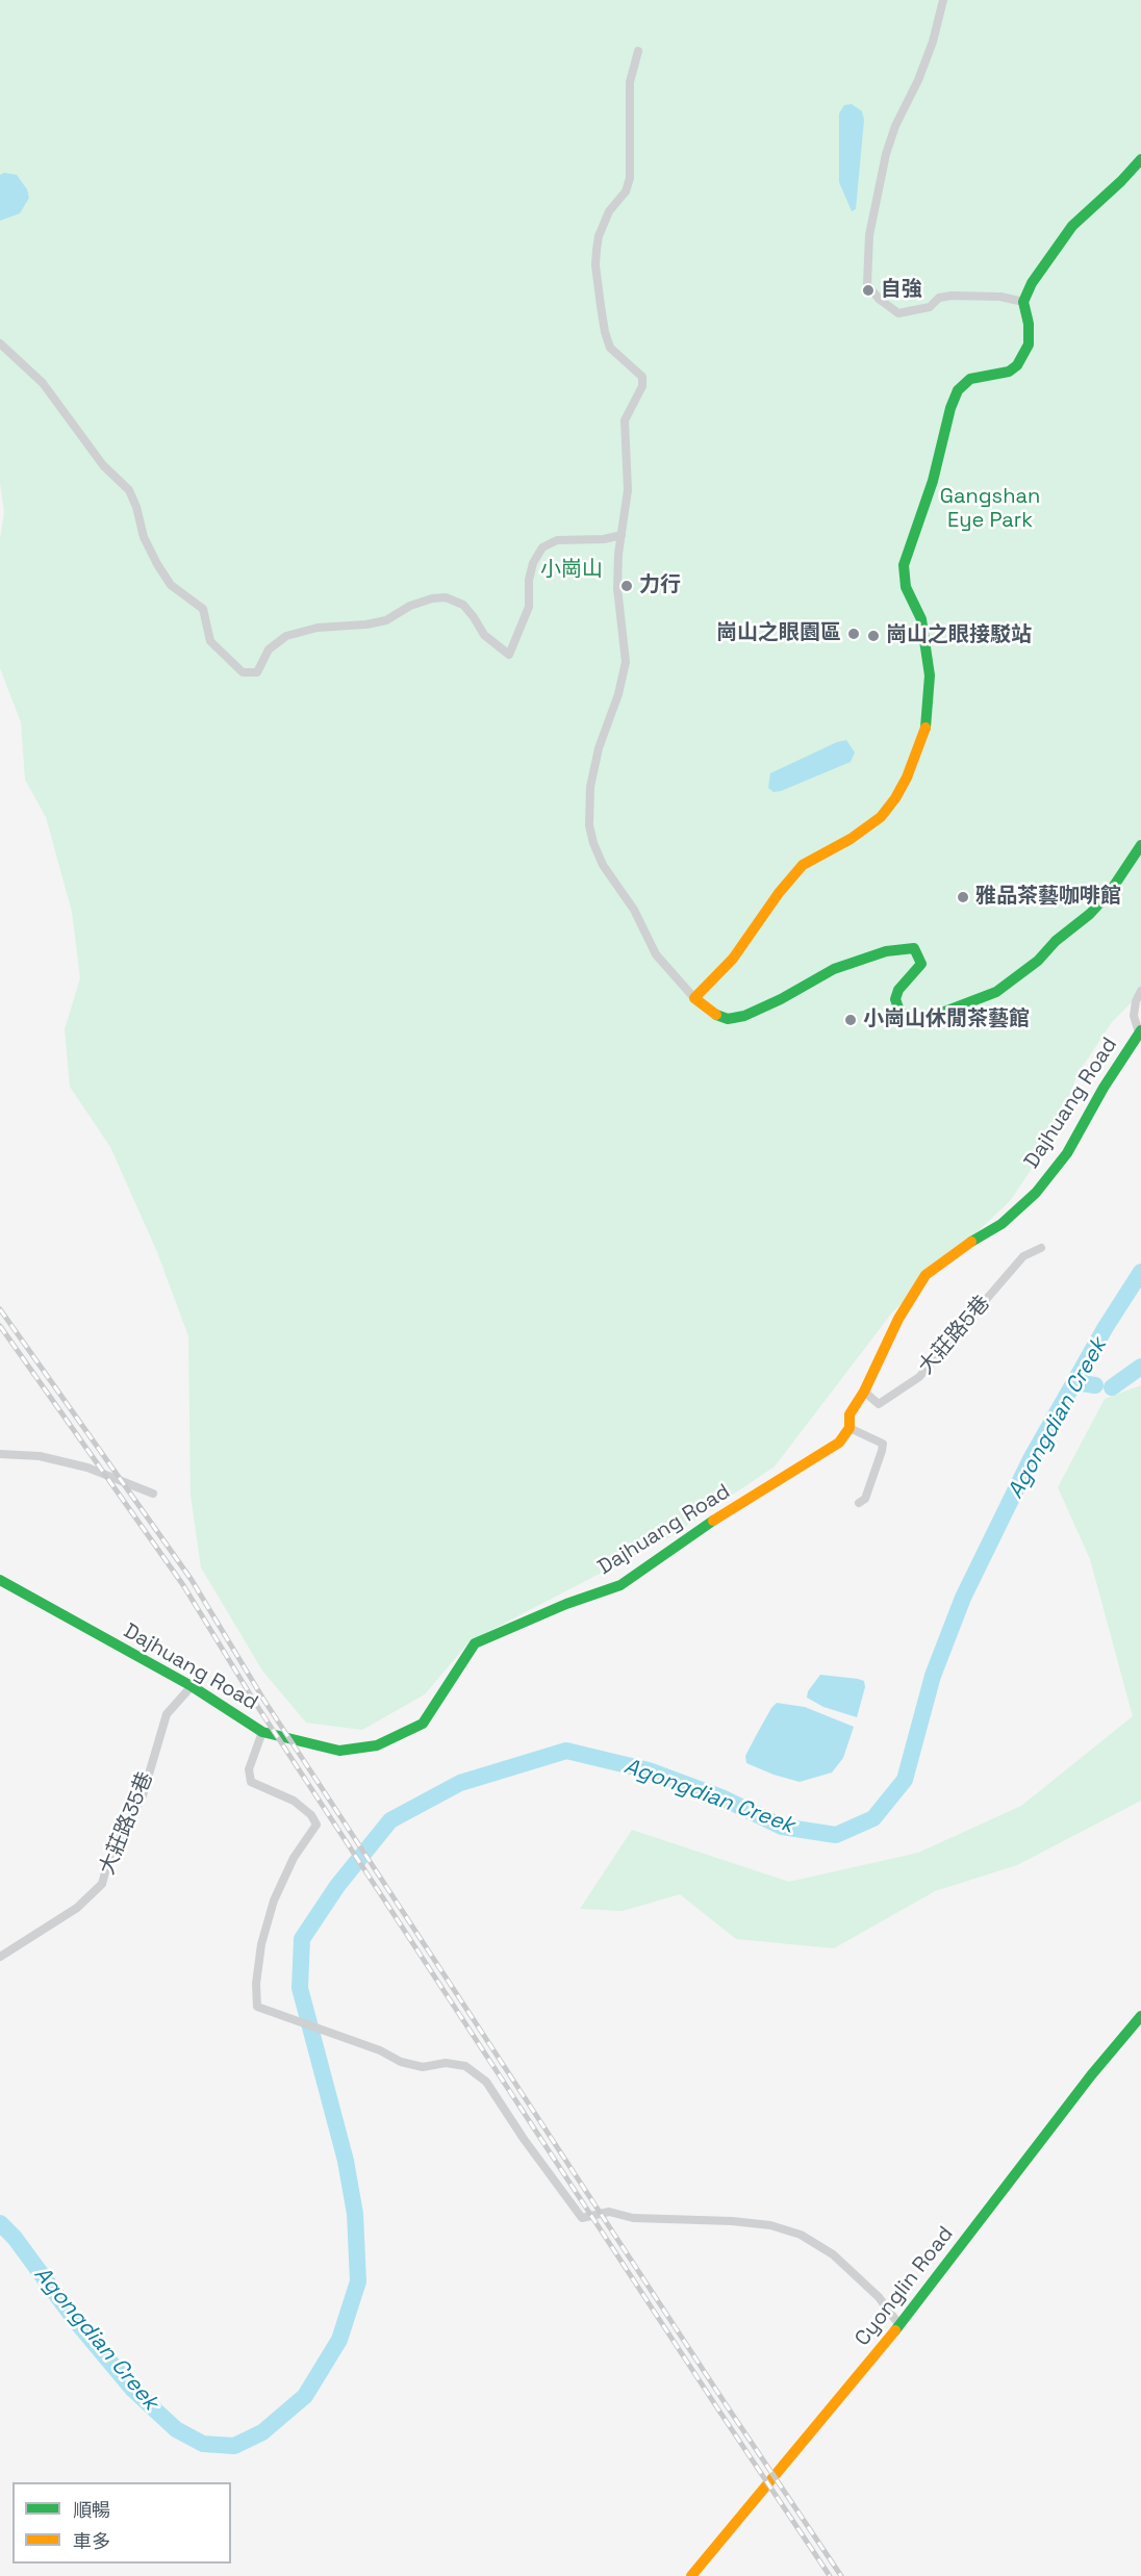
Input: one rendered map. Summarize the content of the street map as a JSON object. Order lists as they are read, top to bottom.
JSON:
{
  "streets": {
    "street": [
      "Dajhuang Road",
      "大莊路5巷",
      "大莊路35巷",
      "Cyonglin Road"
    ]
  },
  "crossings": [
    ["Dajhuang Road", "大莊路5巷"],
    ["Dajhuang Road", "大莊路35巷"]
  ],
  "water": ["Agongdian Creek"],
  "parks": ["Gangshan Eye Park", "小崗山"],
  "places": [
    "自強",
    "力行",
    "崗山之眼園區",
    "崗山之眼接駁站",
    "雅品茶藝咖啡館",
    "小崗山休閒茶藝館"
  ],
  "legend": ["順暢", "車多"]
}
